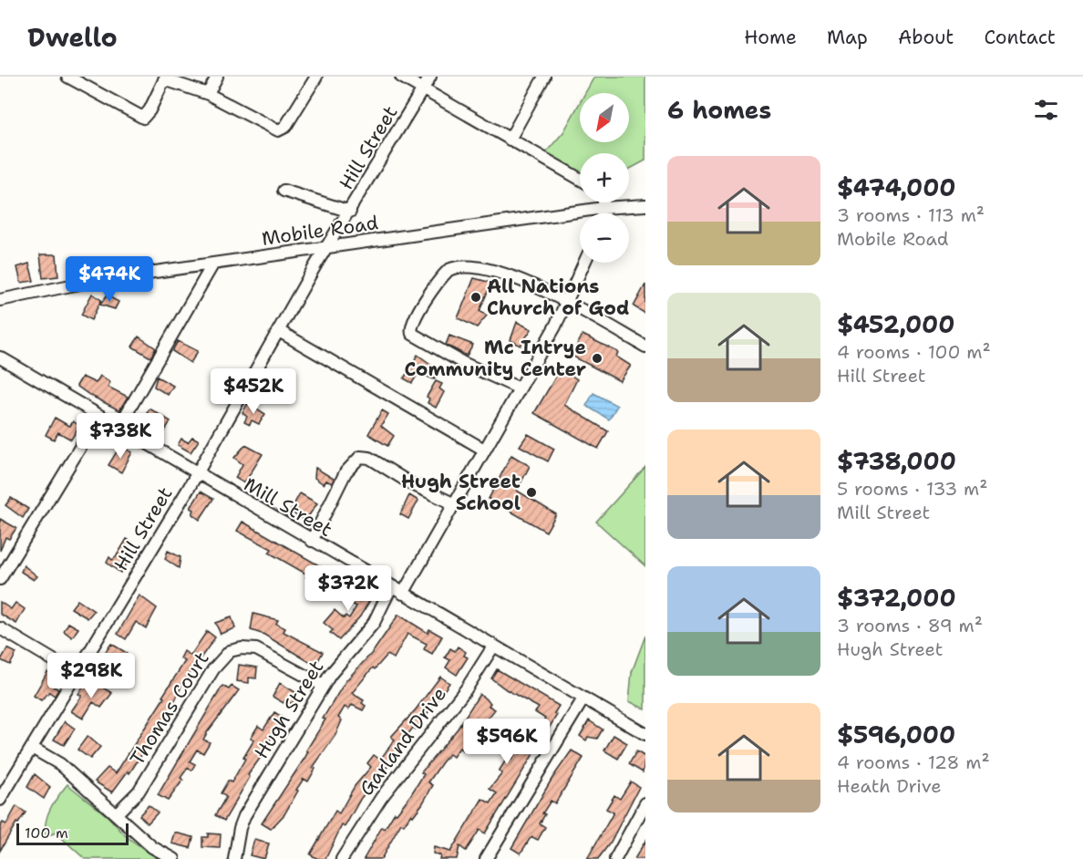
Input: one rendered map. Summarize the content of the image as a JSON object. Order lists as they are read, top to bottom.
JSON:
{
  "streets": {
    "street": [
      "Hill Street",
      "Mobile Road",
      "Mill Street",
      "Thomas Court",
      "Hugh Street",
      "Garland Drive"
    ]
  },
  "crossings": [
    ["Hill Street", "Mobile Road"],
    ["Hill Street", "Mill Street"],
    ["Mill Street", "Hugh Street"],
    ["Mill Street", "Garland Drive"],
    ["Thomas Court", "Hugh Street"]
  ],
  "places": ["All Nations Church of God", "Mc Intrye Community Center", "Hugh Street School"],
  "scale_bar": "100 m",
  "north": "bottom left",
  "page": {
    "header": "Dwello",
    "nav": [
      "Home",
      "Map",
      "About",
      "Contact"
    ],
    "heading": "6 homes",
    "map_buttons": ["+", "−"],
    "list": [
      {
        "name": "$474,000",
        "note": "3 rooms · 113 m² · Mobile Road"
      },
      {
        "name": "$452,000",
        "note": "4 rooms · 100 m² · Hill Street"
      },
      {
        "name": "$738,000",
        "note": "5 rooms · 133 m² · Mill Street"
      },
      {
        "name": "$372,000",
        "note": "3 rooms · 89 m² · Hugh Street"
      },
      {
        "name": "$596,000",
        "note": "4 rooms · 128 m² · Heath Drive"
      }
    ],
    "price": [
      "$474K",
      "$452K",
      "$738K",
      "$372K",
      "$298K",
      "$596K"
    ],
    "scale": "100 m"
  }
}
